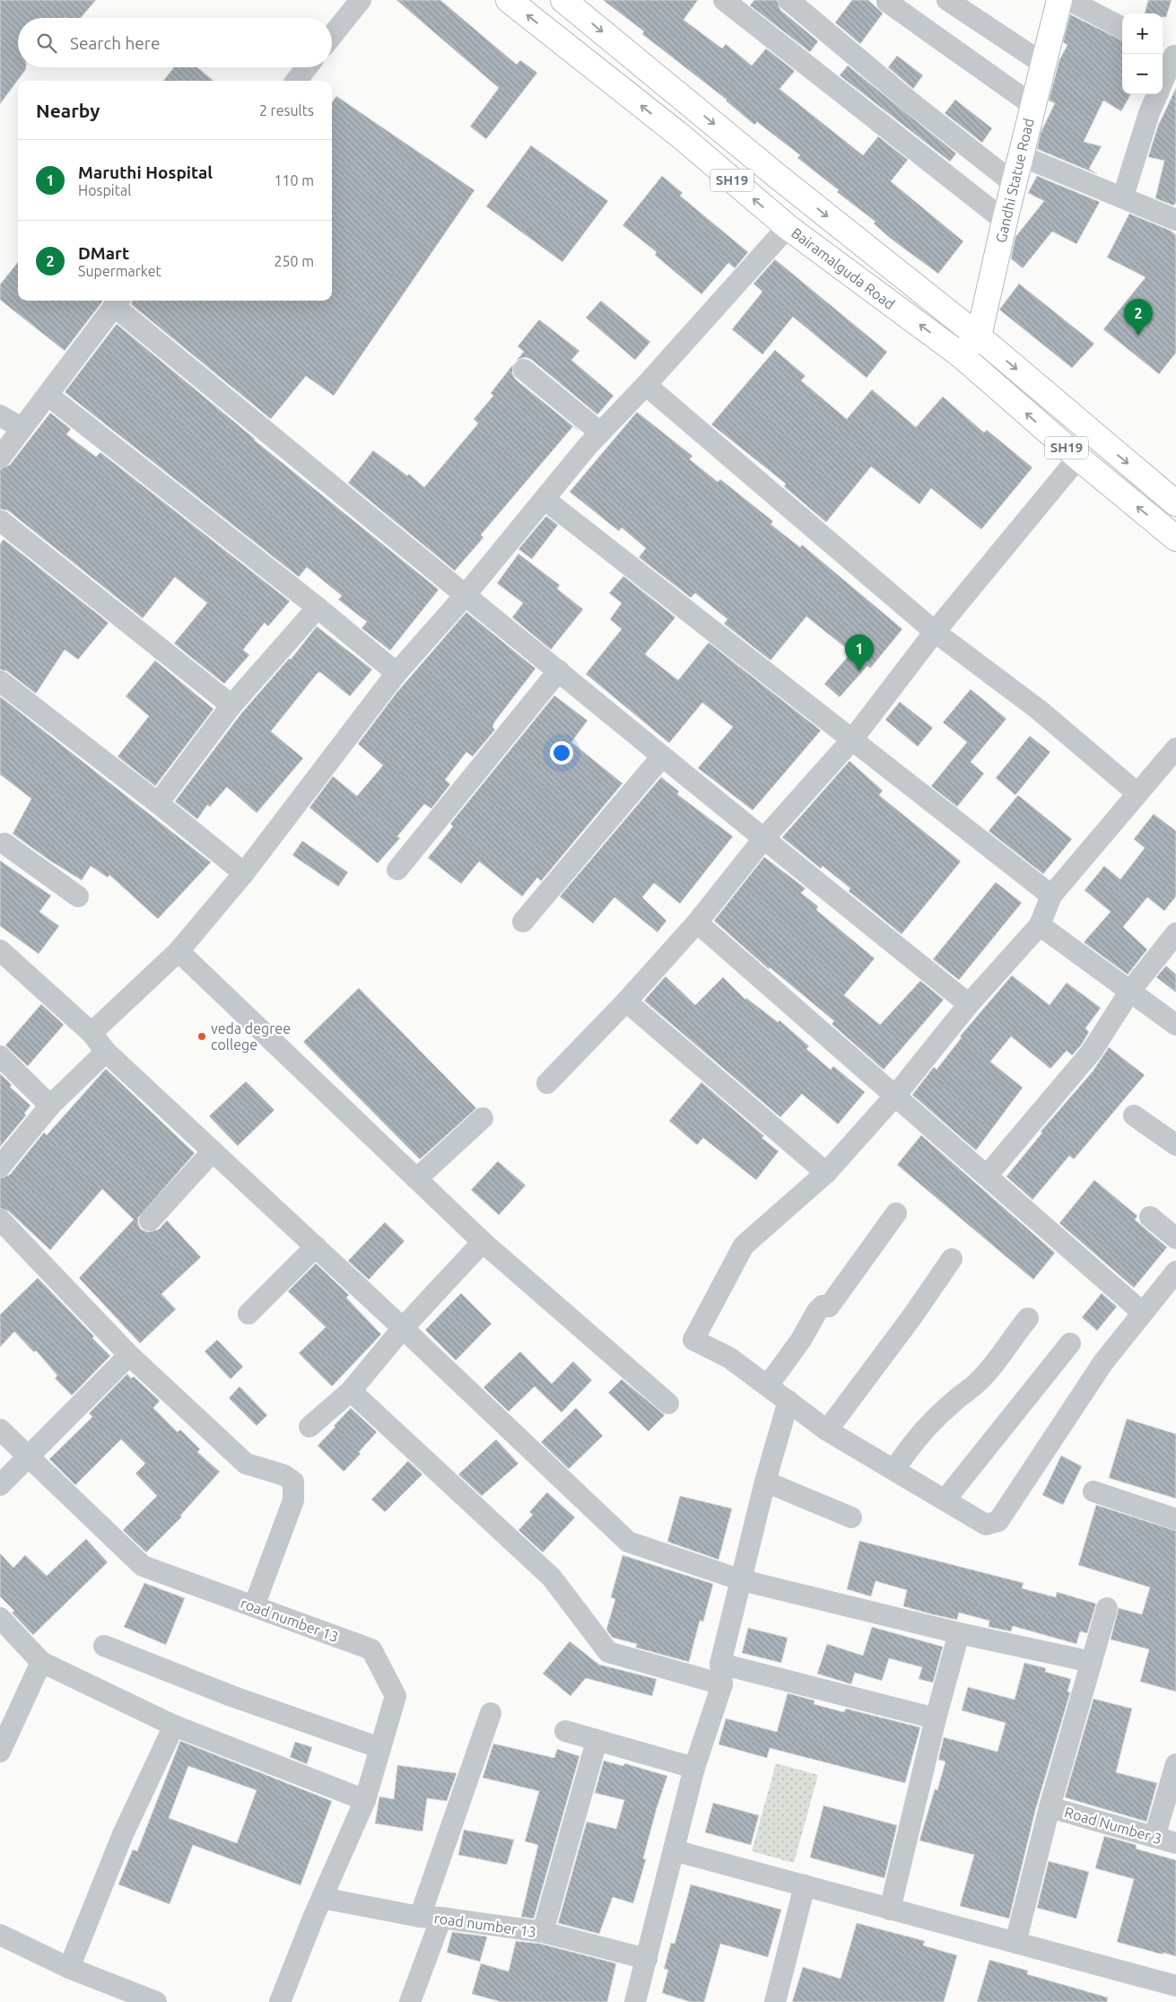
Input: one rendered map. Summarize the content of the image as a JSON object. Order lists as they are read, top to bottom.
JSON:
{
  "streets": {
    "main road": ["SH19", "Gandhi Statue Road", "Bairamalguda Road"],
    "street": ["road number 13", "Road Number 3"]
  },
  "crossings": [
    ["Gandhi Statue Road", "Bairamalguda Road"]
  ],
  "places": ["veda degree college"],
  "page": {
    "map_buttons": ["+", "−"],
    "search": "Search here",
    "heading": ["Nearby", "2 results"],
    "list": [
      {
        "mark": "1",
        "name": "Maruthi Hospital",
        "note": "Hospital",
        "value": "110 m"
      },
      {
        "mark": "2",
        "name": "DMart",
        "note": "Supermarket",
        "value": "250 m"
      }
    ],
    "pins": ["2", "1"]
  }
}
